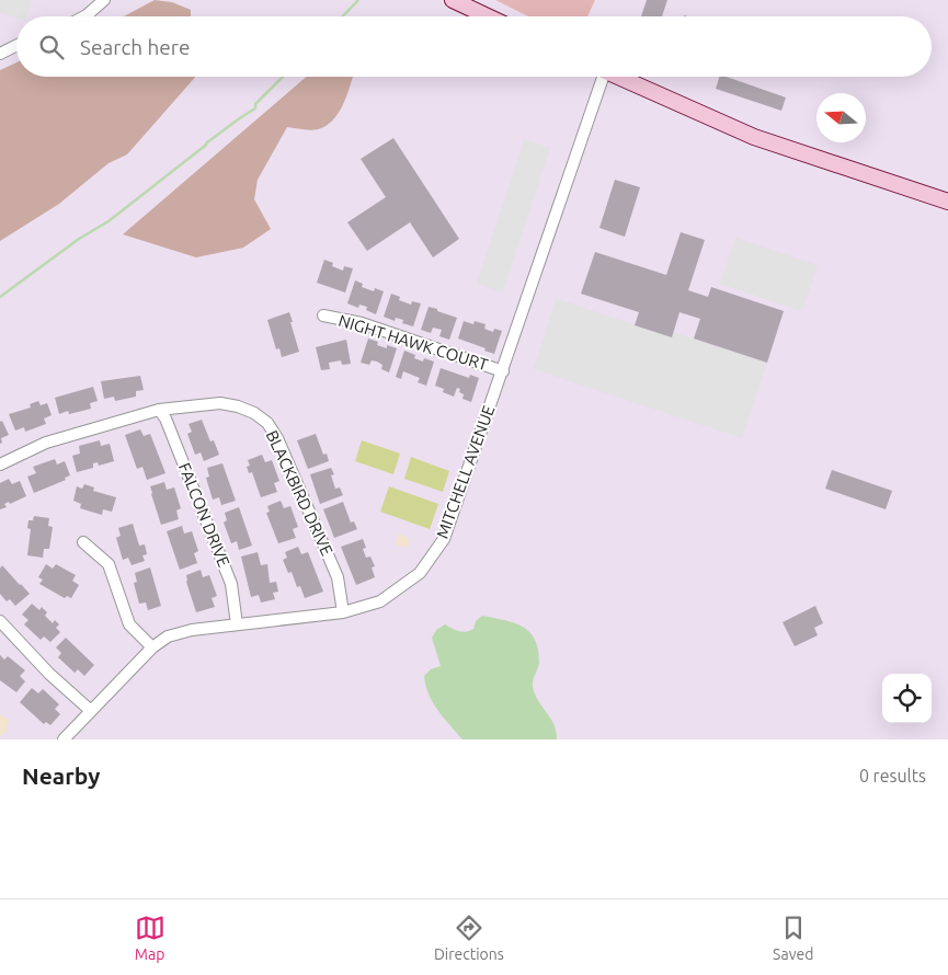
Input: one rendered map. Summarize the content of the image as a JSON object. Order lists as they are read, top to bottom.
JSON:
{
  "streets": {
    "street": [
      "NIGHT HAWK COURT",
      "MITCHELL AVENUE",
      "BLACKBIRD DRIVE",
      "FALCON DRIVE"
    ]
  },
  "crossings": [
    ["NIGHT HAWK COURT", "MITCHELL AVENUE"],
    ["MITCHELL AVENUE", "BLACKBIRD DRIVE"],
    ["MITCHELL AVENUE", "FALCON DRIVE"],
    ["BLACKBIRD DRIVE", "FALCON DRIVE"]
  ],
  "north": "left",
  "page": {
    "search": "Search here",
    "heading": ["Nearby", "0 results"],
    "nav": ["Map", "Directions", "Saved"]
  }
}
